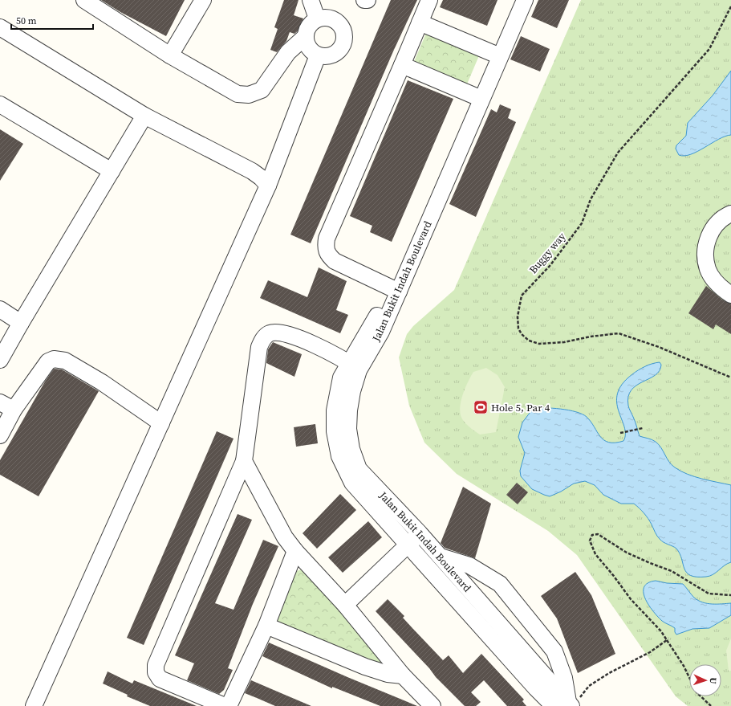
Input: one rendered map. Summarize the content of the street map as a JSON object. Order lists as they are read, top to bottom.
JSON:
{
  "streets": {
    "street": ["Jalan Bukit Indah Boulevard"],
    "path": ["Buggy way"]
  },
  "places": {
    "sports": ["Hole 5, Par 4"]
  },
  "scale_bar": "50 m",
  "north": "right"
}
